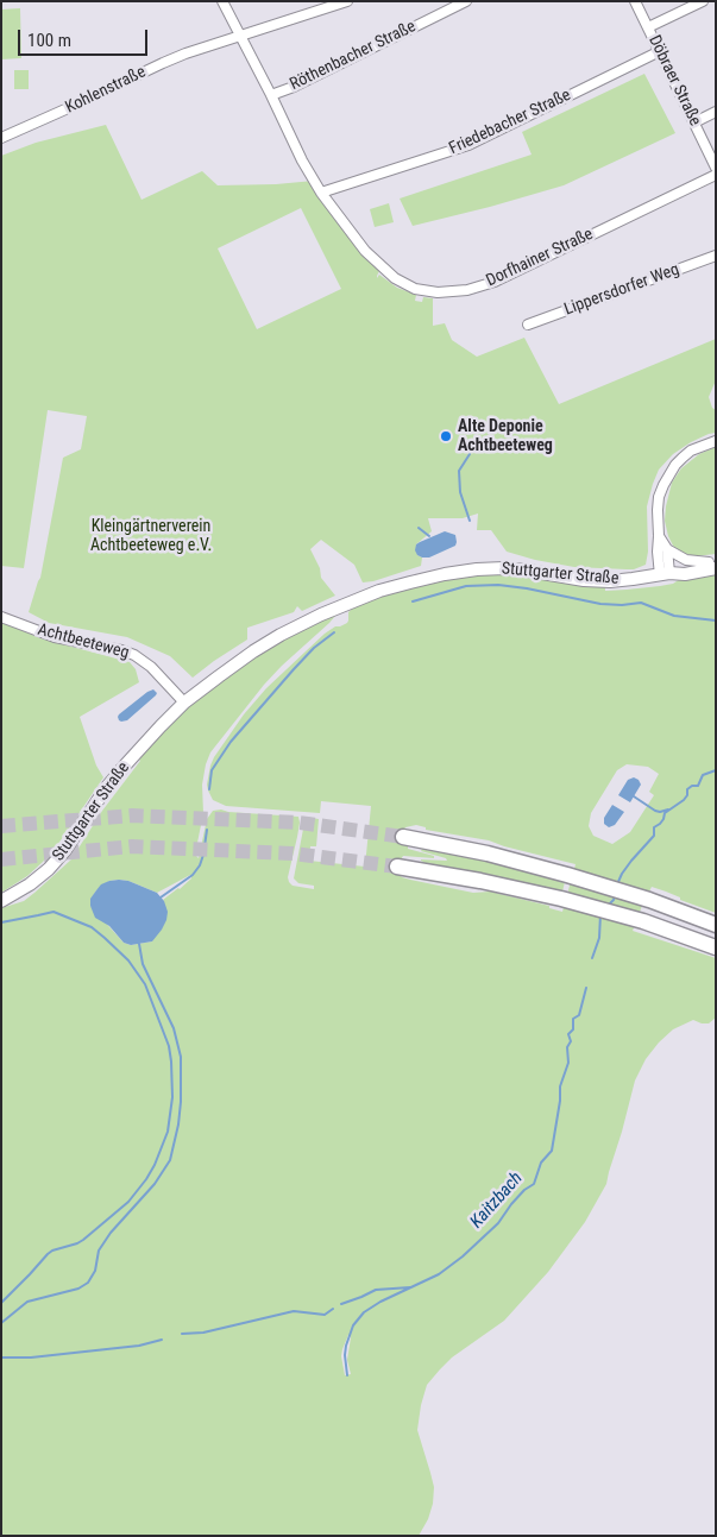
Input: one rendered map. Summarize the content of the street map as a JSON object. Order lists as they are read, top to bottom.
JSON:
{
  "streets": {
    "main road": ["Stuttgarter Straße"],
    "street": [
      "Röthenbacher Straße",
      "Döbraer Straße",
      "Kohlenstraße",
      "Friedebacher Straße",
      "Dorfhainer Straße",
      "Lippersdorfer Weg",
      "Achtbeeteweg"
    ]
  },
  "crossings": [
    ["Röthenbacher Straße", "Dorfhainer Straße"],
    ["Döbraer Straße", "Friedebacher Straße"],
    ["Kohlenstraße", "Dorfhainer Straße"],
    ["Friedebacher Straße", "Dorfhainer Straße"],
    ["Stuttgarter Straße", "Achtbeeteweg"]
  ],
  "water": ["Kaitzbach"],
  "parks": ["Kleingärtnerverein Achtbeeteweg e.V."],
  "places": ["Alte Deponie Achtbeeteweg"],
  "scale_bar": "100 m"
}
